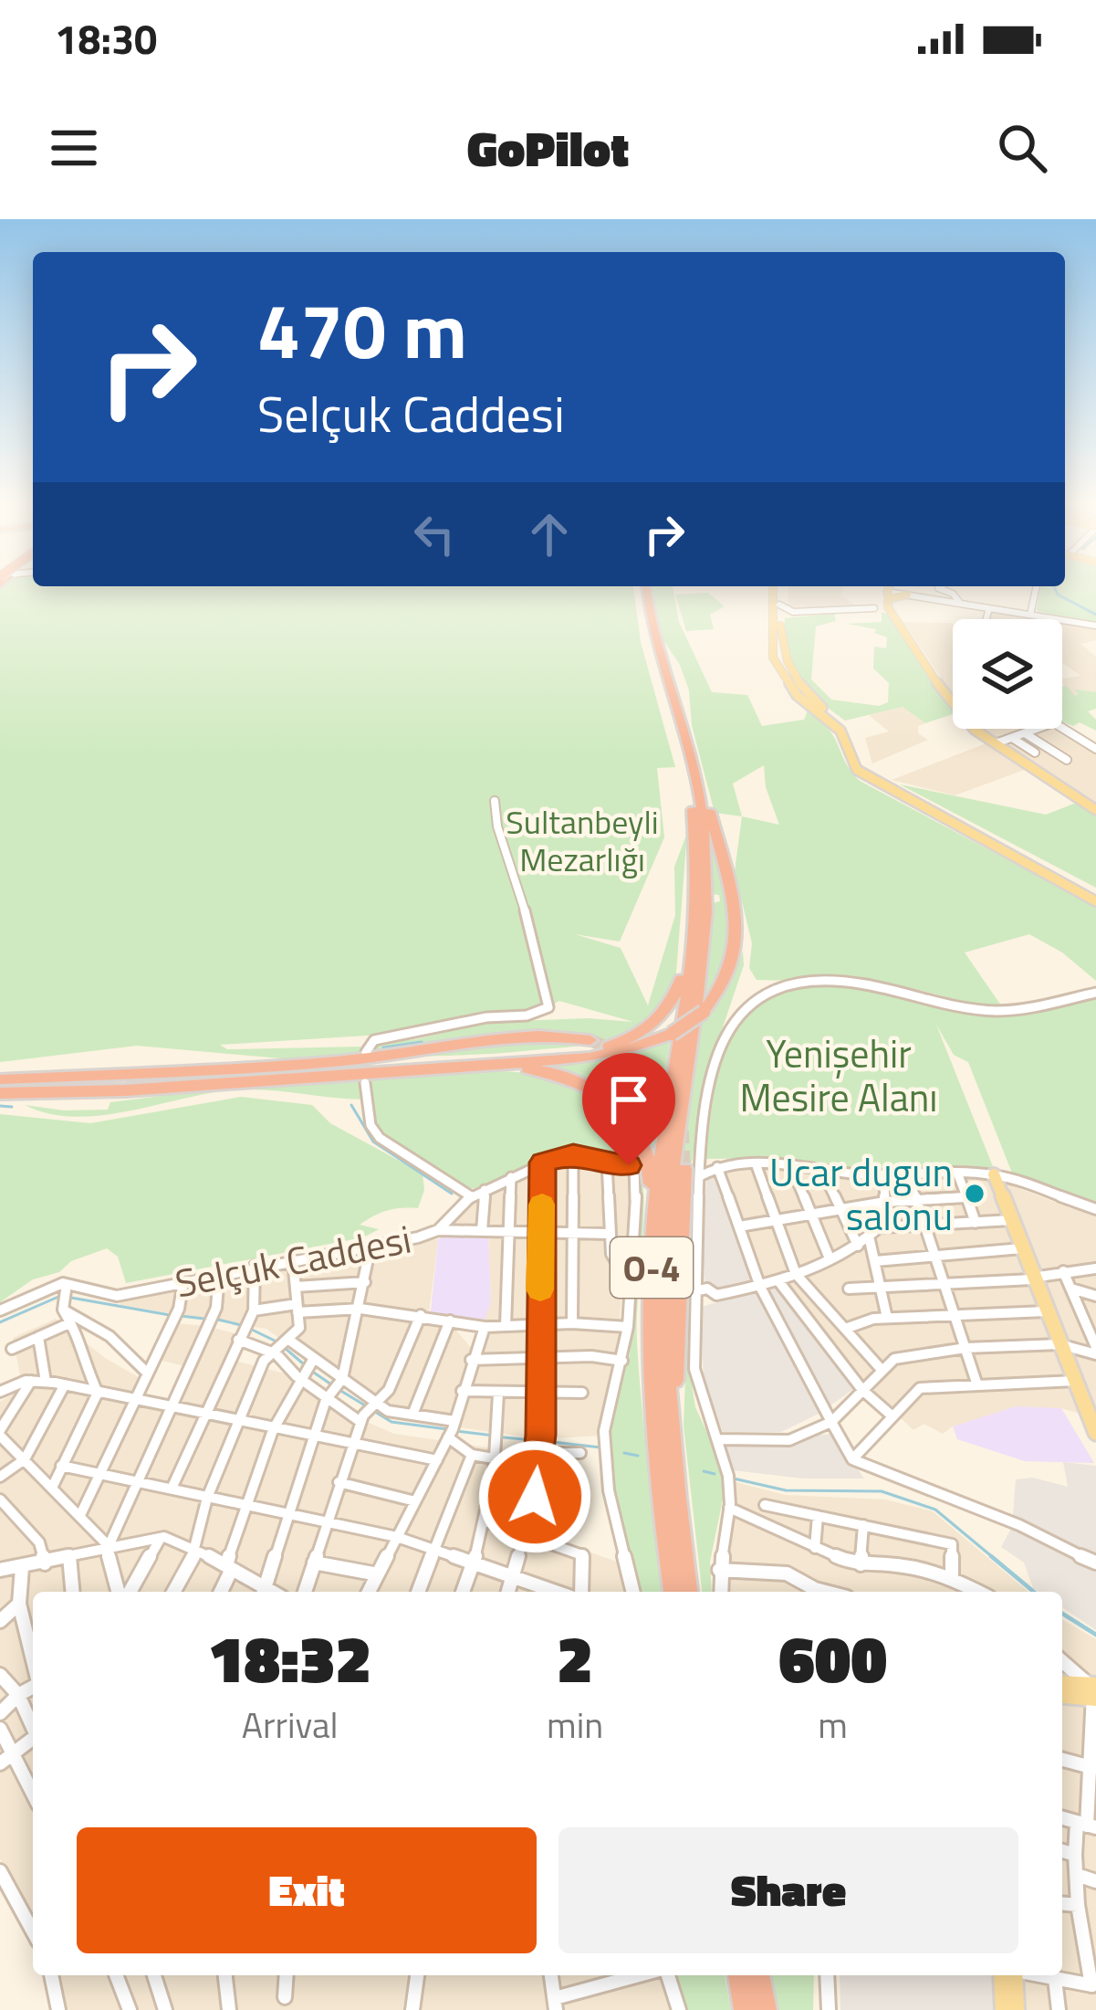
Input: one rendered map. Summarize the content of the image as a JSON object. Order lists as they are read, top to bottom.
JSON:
{
  "streets": {
    "highway": ["O-4"],
    "street": ["Selçuk Caddesi"]
  },
  "parks": ["Sultanbeyli Mezarlığı", "Yenişehir Mesire Alanı"],
  "places": ["Ucar dugun salonu"],
  "page": {
    "status": "18:30",
    "header": "GoPilot",
    "turn": ["470 m", "Selçuk Caddesi"],
    "eta": [
      "18:32",
      "Arrival",
      "2",
      "min",
      "600",
      "m"
    ],
    "buttons": ["Exit", "Share"]
  }
}
